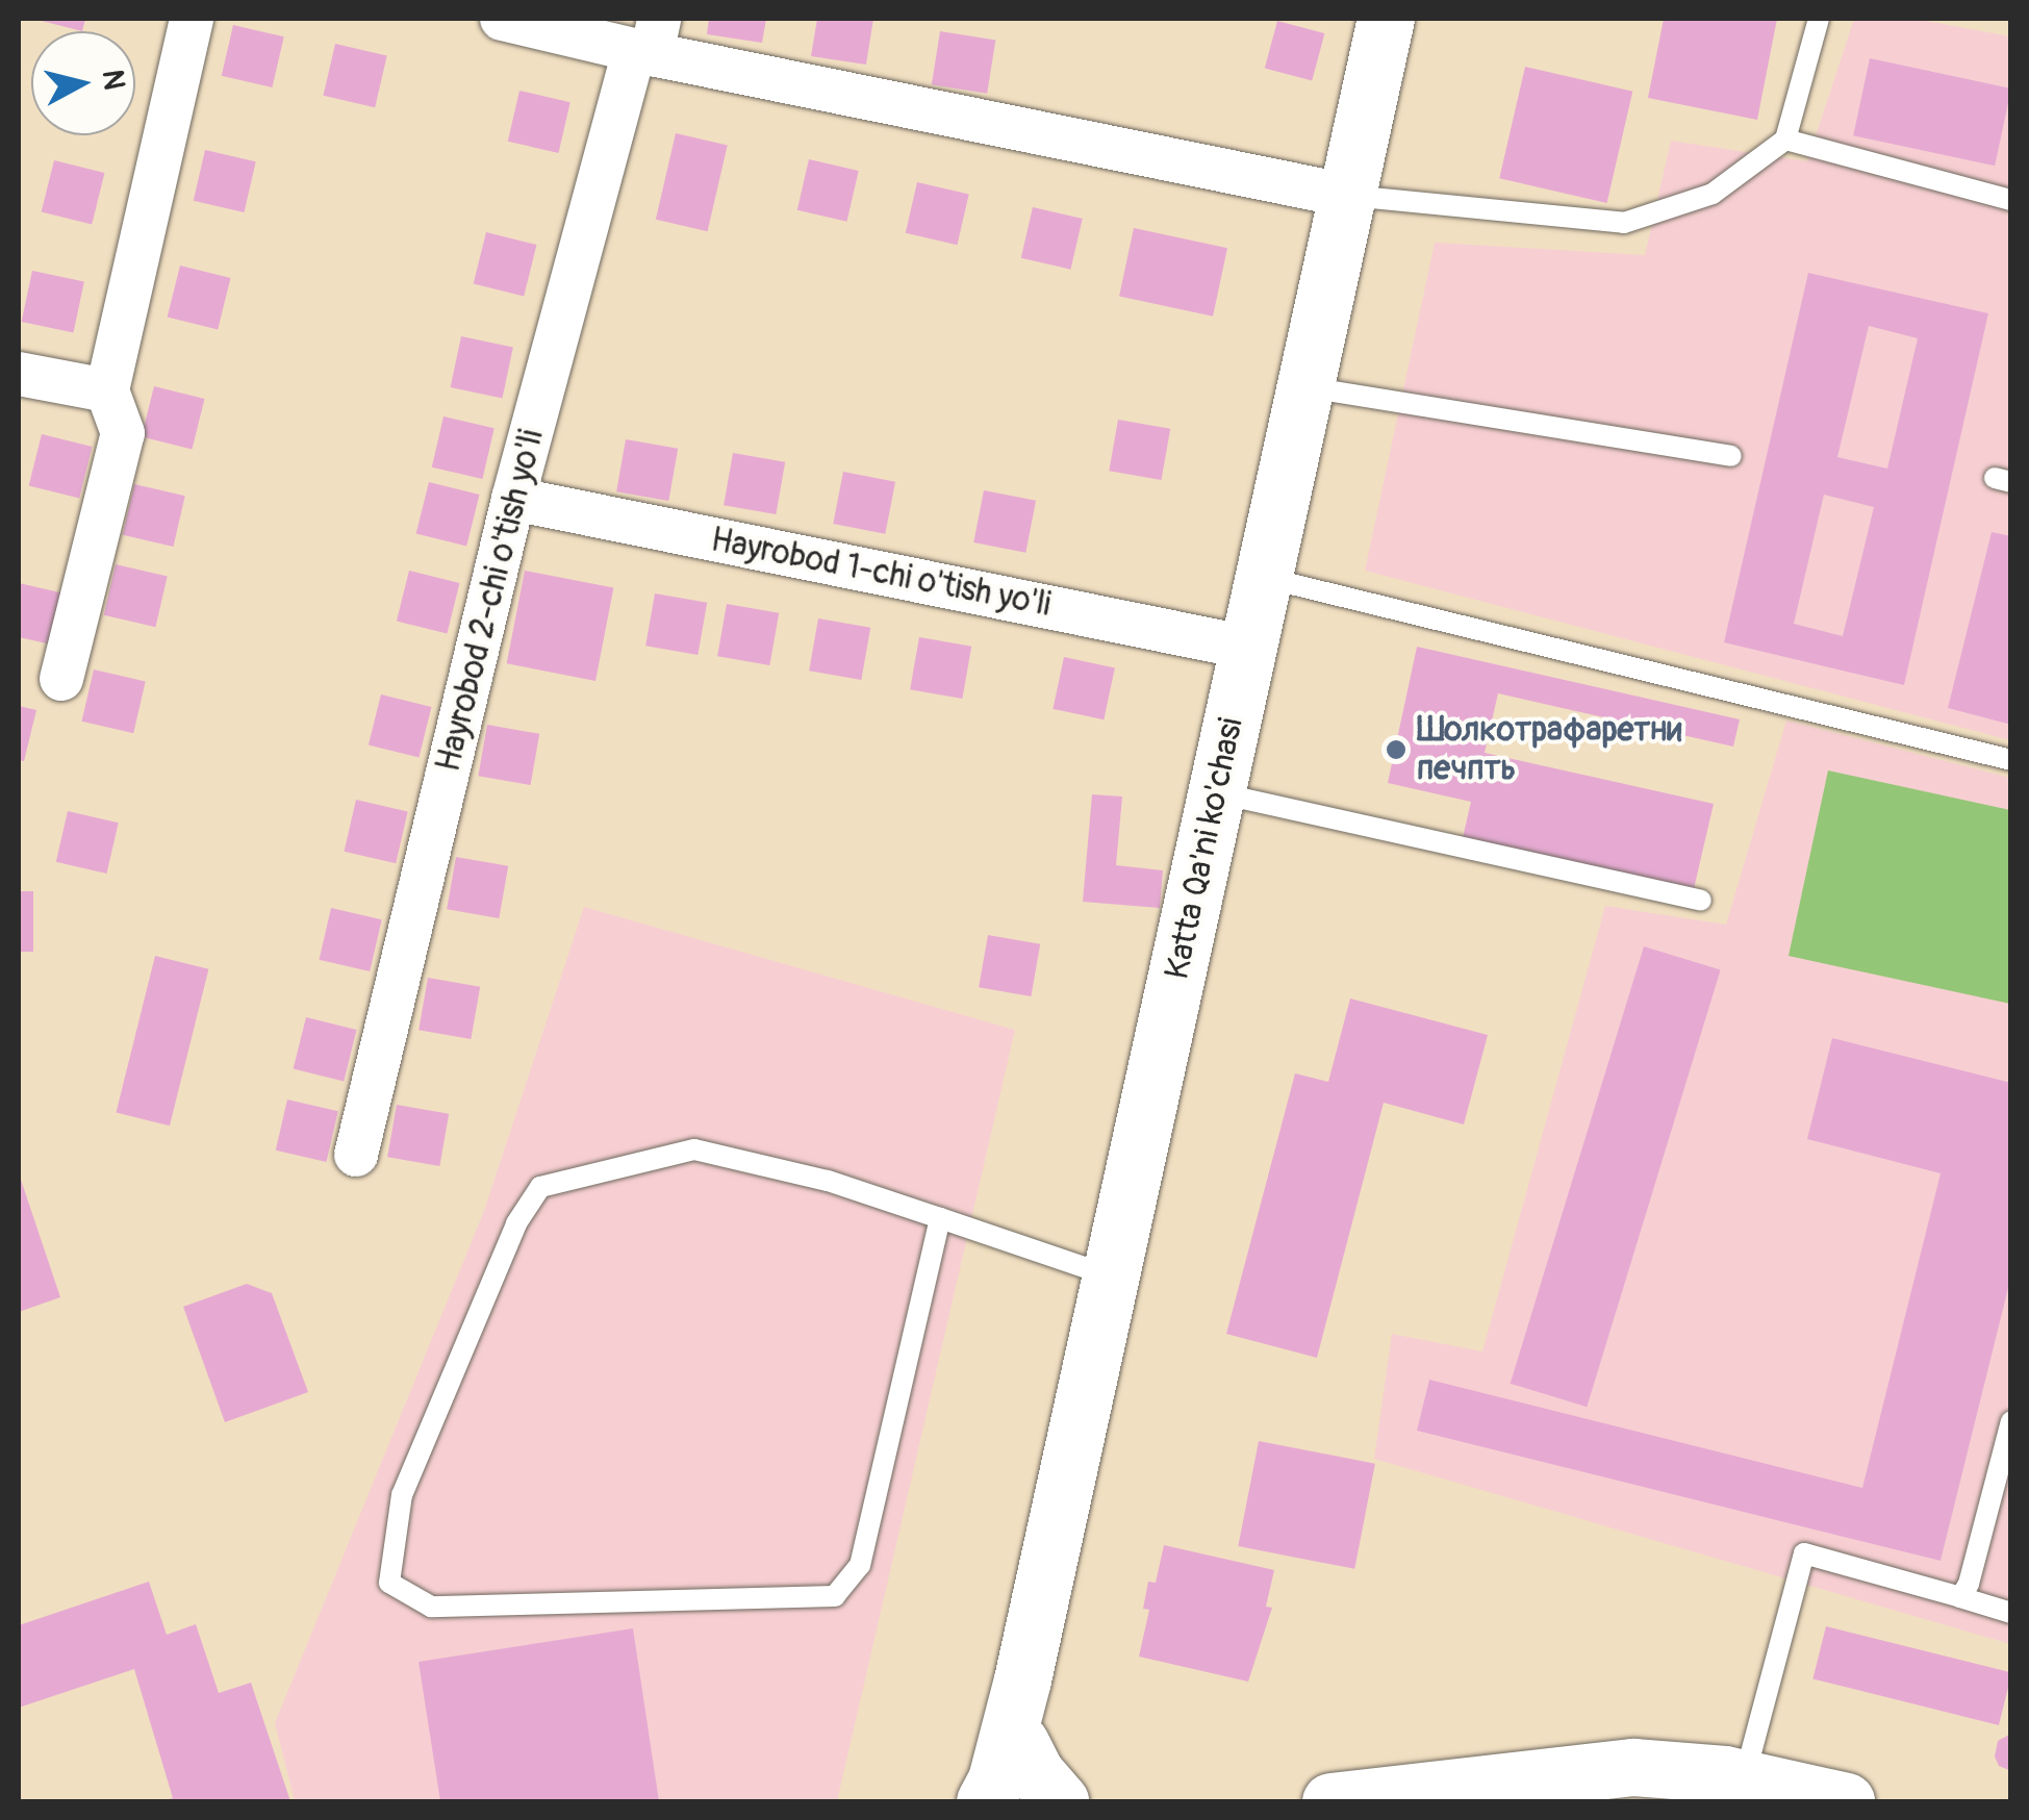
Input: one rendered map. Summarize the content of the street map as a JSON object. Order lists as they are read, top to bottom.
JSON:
{
  "streets": {
    "main road": ["Katta Qa'ni ko'chasi"],
    "street": ["Hayrobod 1-chi o'tish yo'li", "Hayrobod 2-chi o'tish yo'li"]
  },
  "crossings": [
    ["Hayrobod 1-chi o'tish yo'li", "Hayrobod 2-chi o'tish yo'li"],
    ["Hayrobod 1-chi o'tish yo'li", "Katta Qa'ni ko'chasi"]
  ],
  "places": ["Шолкотрафаретни печпть"],
  "north": "right"
}
